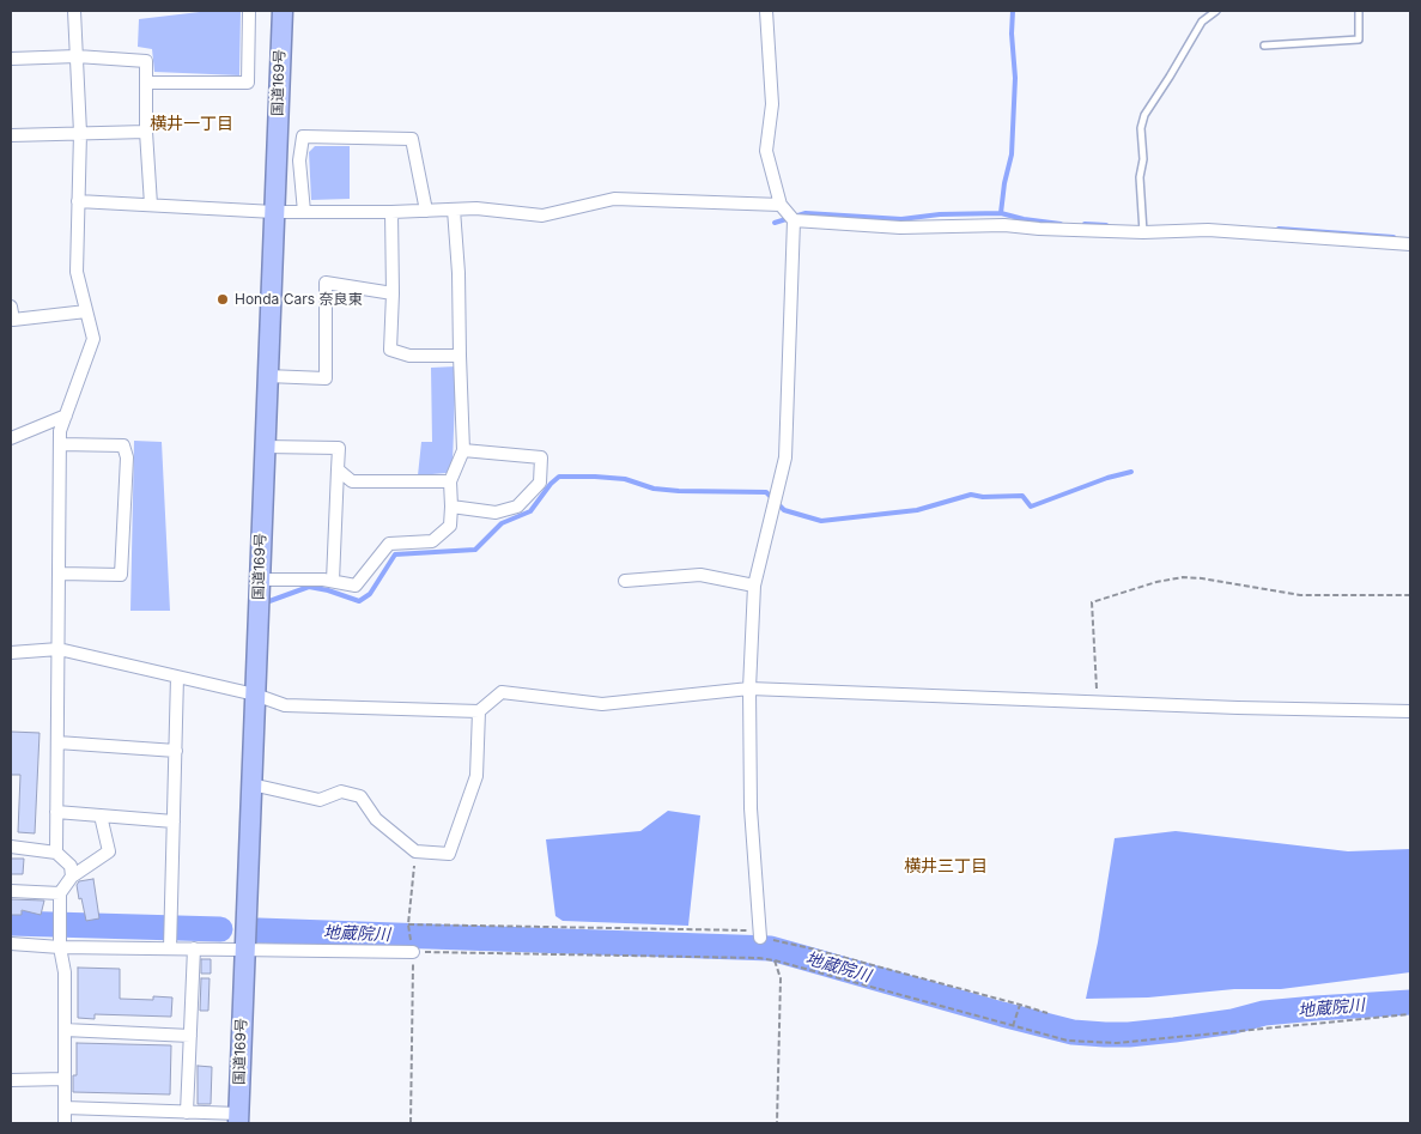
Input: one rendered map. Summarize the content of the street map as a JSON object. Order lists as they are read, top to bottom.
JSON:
{
  "streets": {
    "highway": ["国道169号"]
  },
  "districts": ["横井一丁目", "横井三丁目"],
  "water": ["地蔵院川"],
  "places": ["Honda Cars 奈良東"]
}
